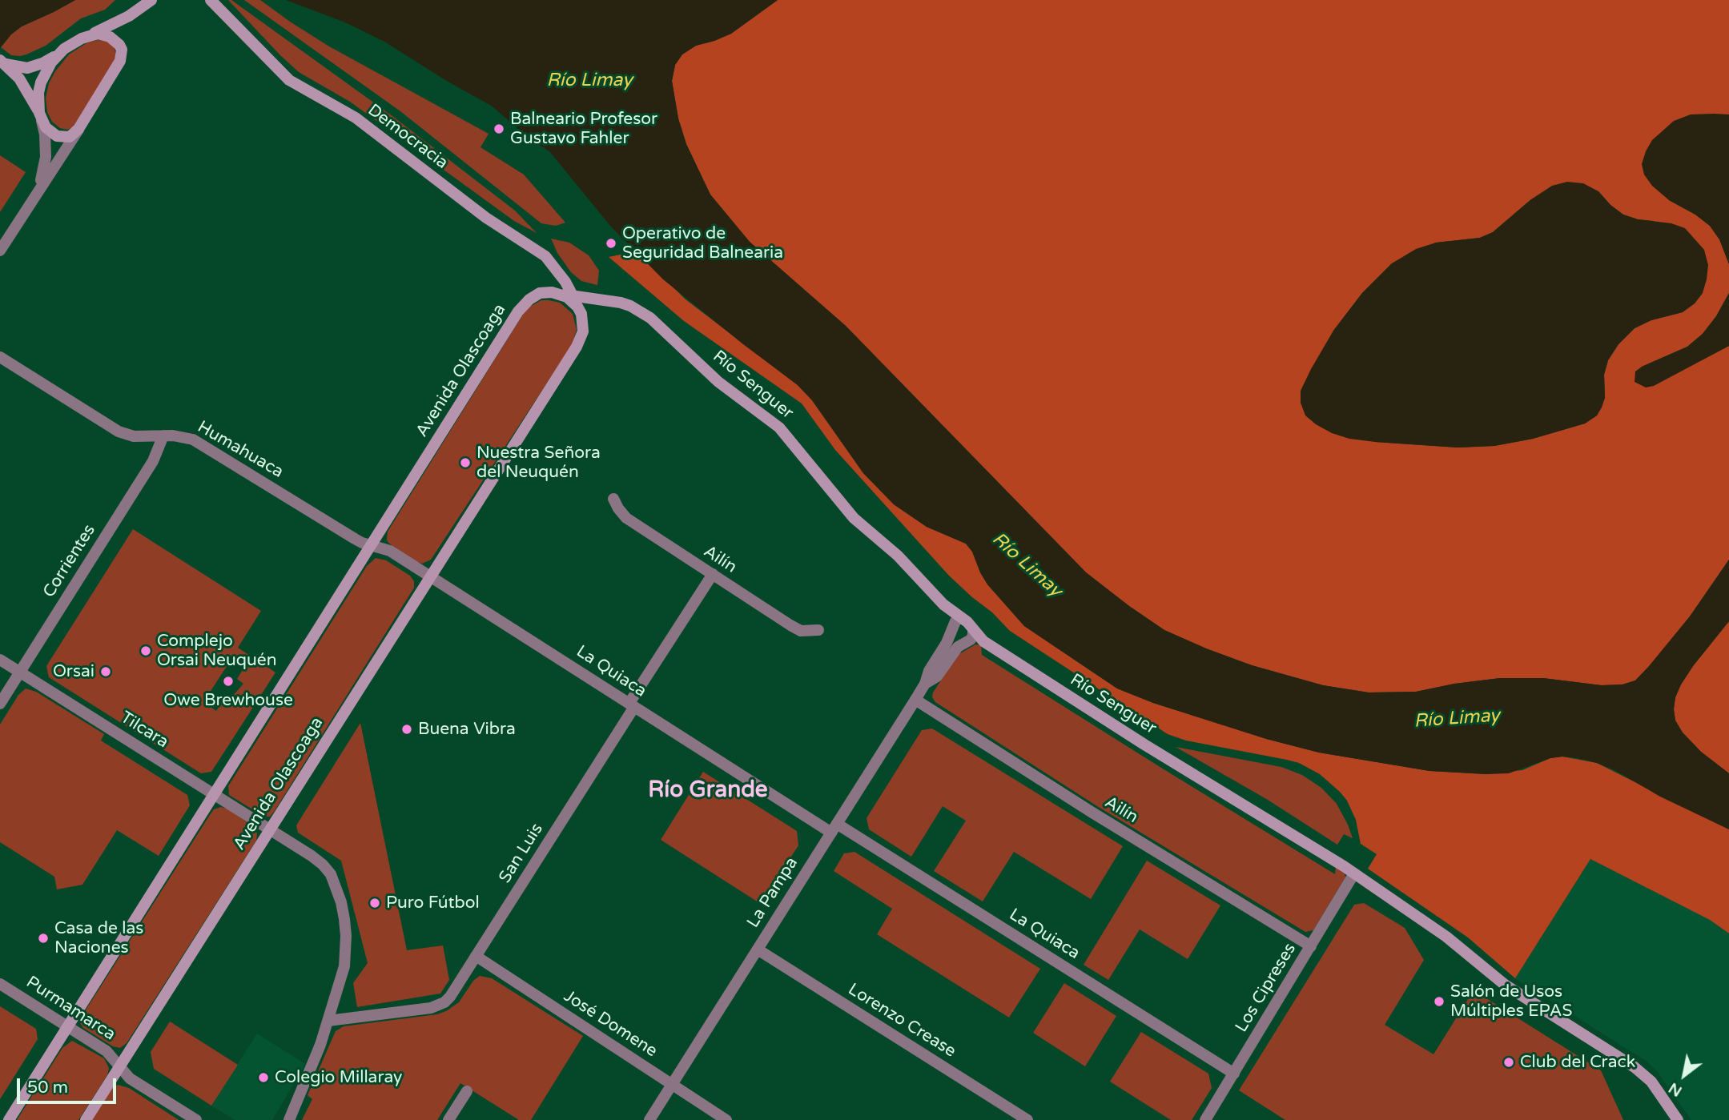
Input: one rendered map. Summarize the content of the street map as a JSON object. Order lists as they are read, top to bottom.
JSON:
{
  "streets": {
    "main road": ["Democracia", "Avenida Olascoaga", "Río Senguer"],
    "street": [
      "Humahuaca",
      "Ailín",
      "Corrientes",
      "La Quiaca",
      "Tilcara",
      "San Luis",
      "La Pampa",
      "Los Cipreses",
      "Purmamarca",
      "Lorenzo Crease",
      "José Domene"
    ]
  },
  "crossings": [
    ["Democracia", "Avenida Olascoaga"],
    ["Democracia", "Río Senguer"],
    ["Avenida Olascoaga", "Río Senguer"],
    ["Avenida Olascoaga", "Humahuaca"],
    ["Avenida Olascoaga", "La Quiaca"],
    ["Avenida Olascoaga", "Tilcara"],
    ["Avenida Olascoaga", "Purmamarca"],
    ["Río Senguer", "La Pampa"],
    ["Río Senguer", "Los Cipreses"],
    ["Humahuaca", "Corrientes"],
    ["Humahuaca", "La Quiaca"],
    ["Ailín", "San Luis"],
    ["Ailín", "La Pampa"],
    ["Ailín", "Los Cipreses"],
    ["Corrientes", "Tilcara"],
    ["La Quiaca", "San Luis"],
    ["La Quiaca", "La Pampa"],
    ["La Quiaca", "Los Cipreses"],
    ["Tilcara", "San Luis"],
    ["San Luis", "José Domene"],
    ["La Pampa", "Lorenzo Crease"],
    ["La Pampa", "José Domene"]
  ],
  "districts": ["Río Grande"],
  "water": ["Río Limay"],
  "places": [
    "Balneario Profesor Gustavo Fahler",
    "Operativo de Seguridad Balnearia",
    "Nuestra Señora del Neuquén",
    "Complejo Orsai Neuquén",
    "Orsai",
    "Owe Brewhouse",
    "Buena Vibra",
    "Puro Fútbol",
    "Casa de las Naciones",
    "Salón de Usos Múltiples EPAS",
    "Club del Crack",
    "Colegio Millaray"
  ],
  "scale_bar": "50 m",
  "north": "bottom left"
}
